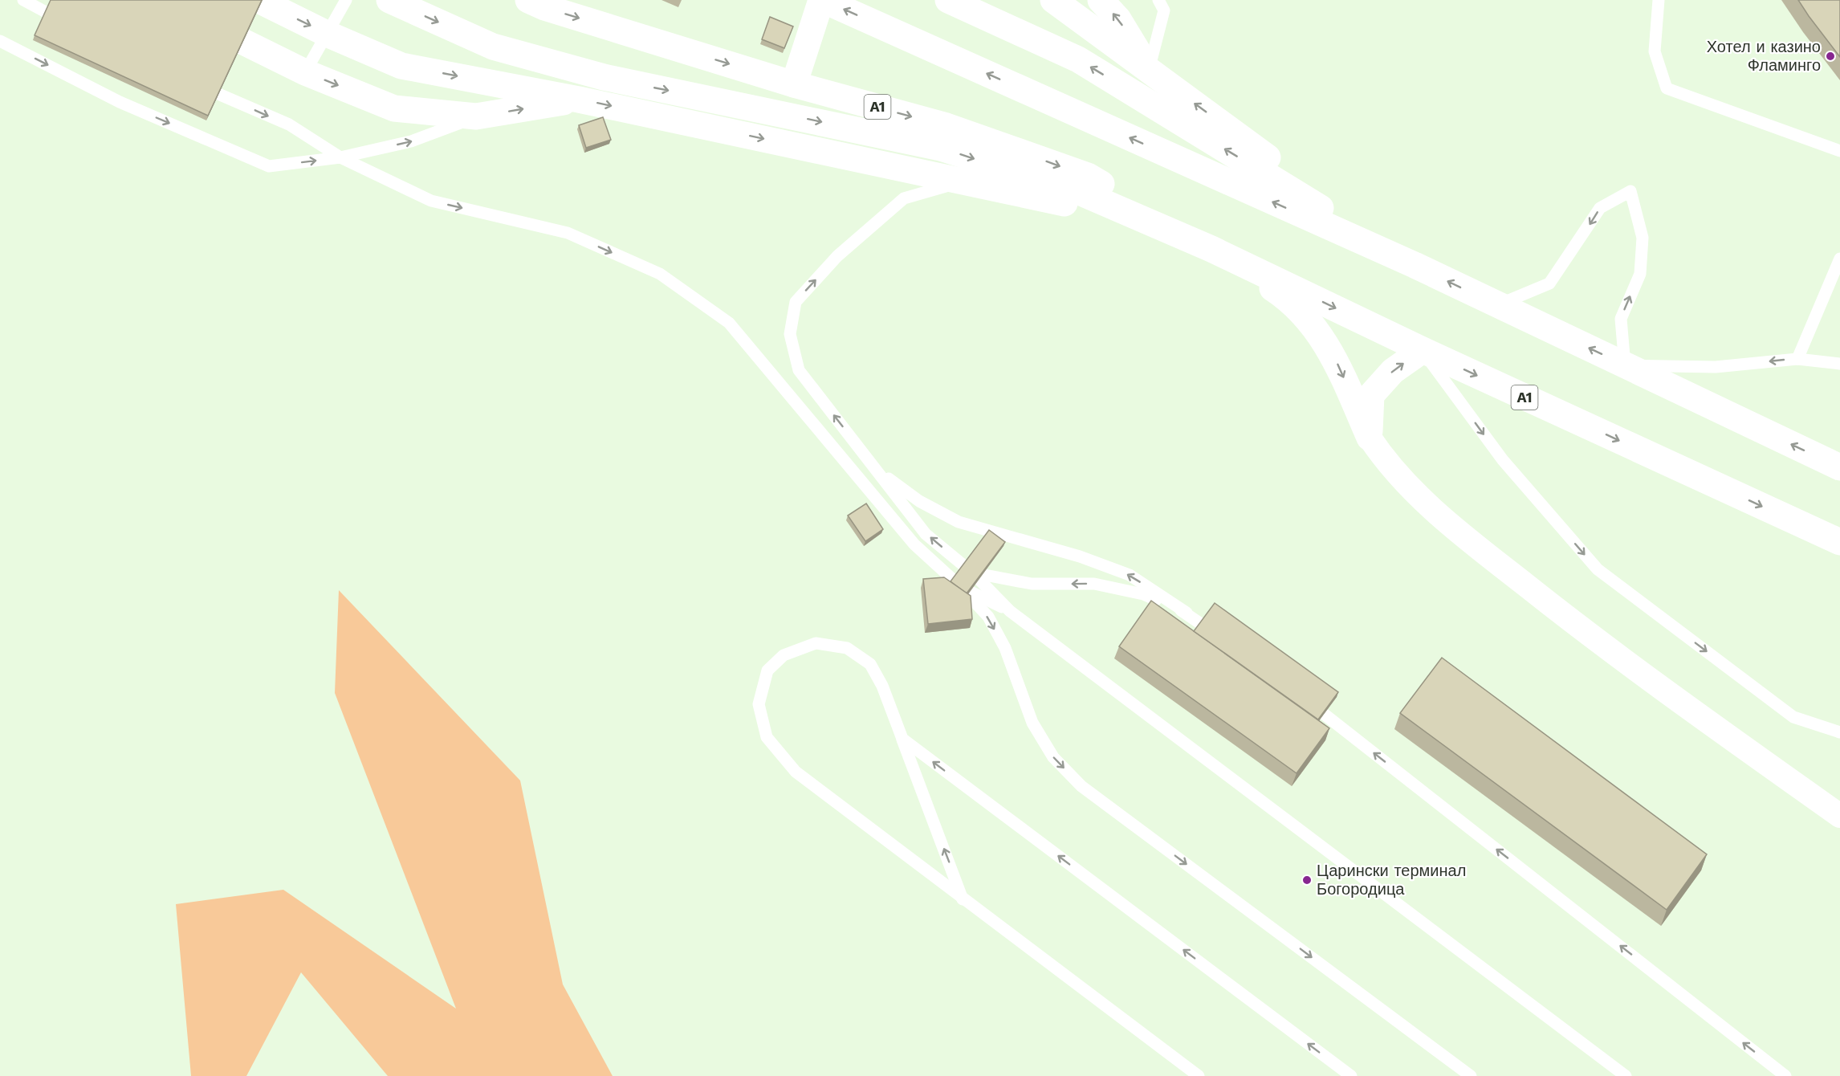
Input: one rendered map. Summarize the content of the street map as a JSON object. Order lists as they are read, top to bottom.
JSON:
{
  "streets": {
    "highway": ["A1"]
  },
  "places": ["Хотел и казино Фламинго", "Царински терминал Богородица"]
}
